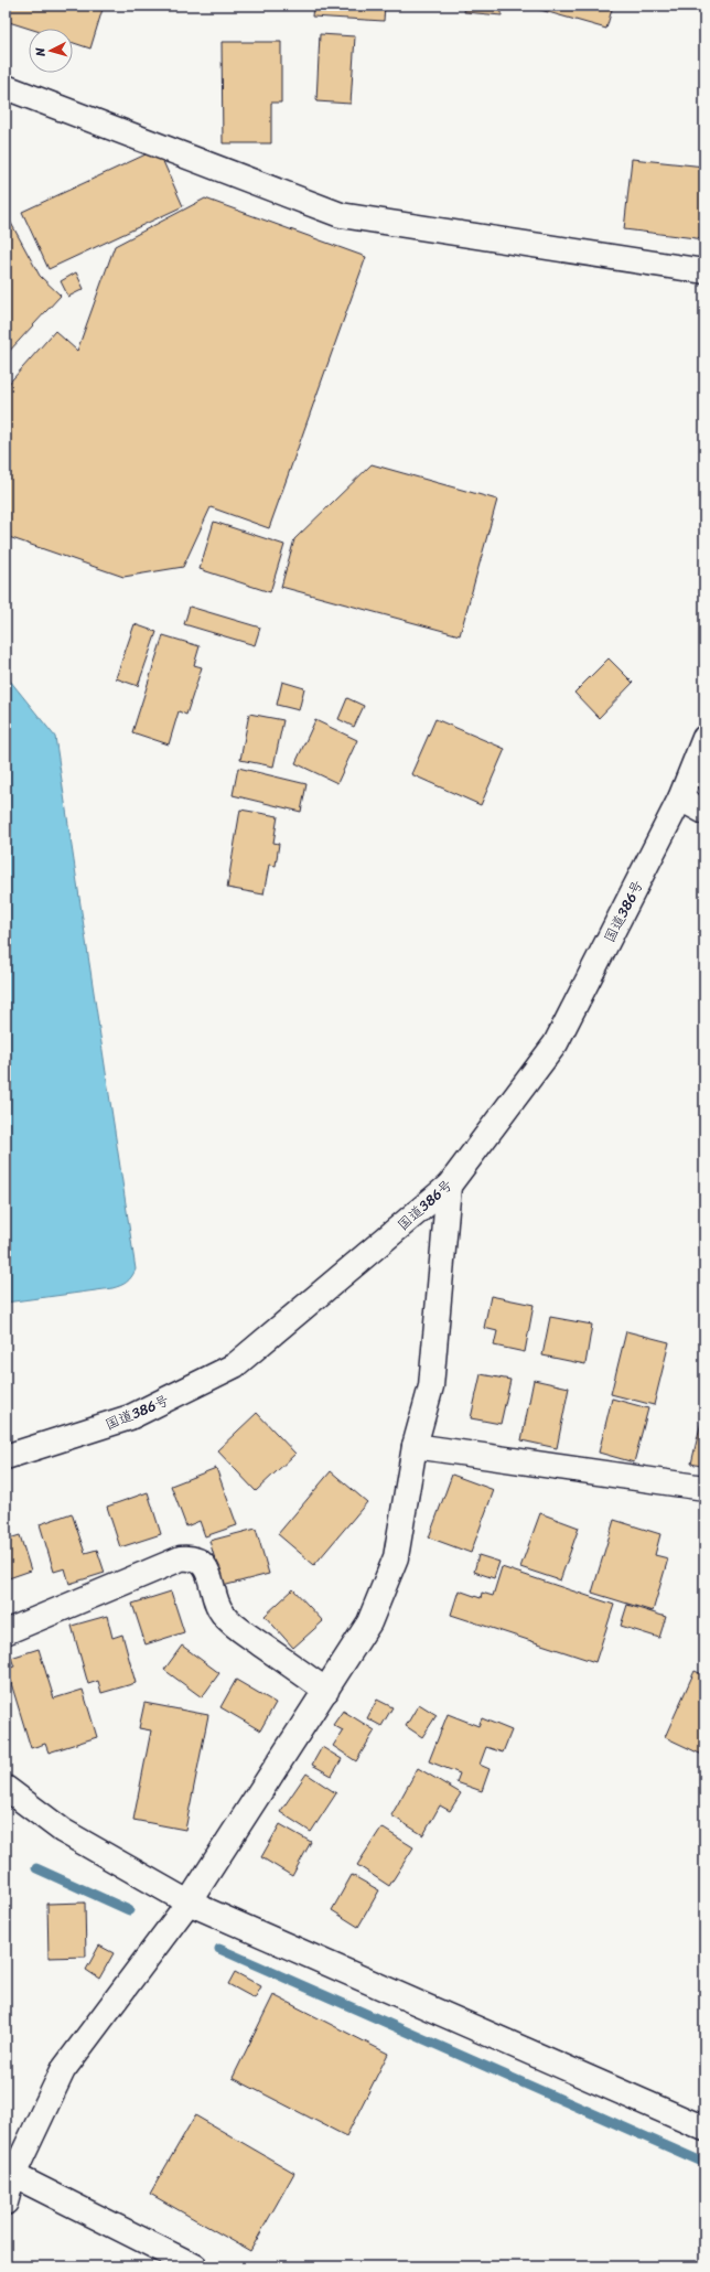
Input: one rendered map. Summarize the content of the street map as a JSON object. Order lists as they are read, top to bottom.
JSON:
{
  "streets": {
    "main road": ["国道386号"]
  },
  "north": "left"
}
